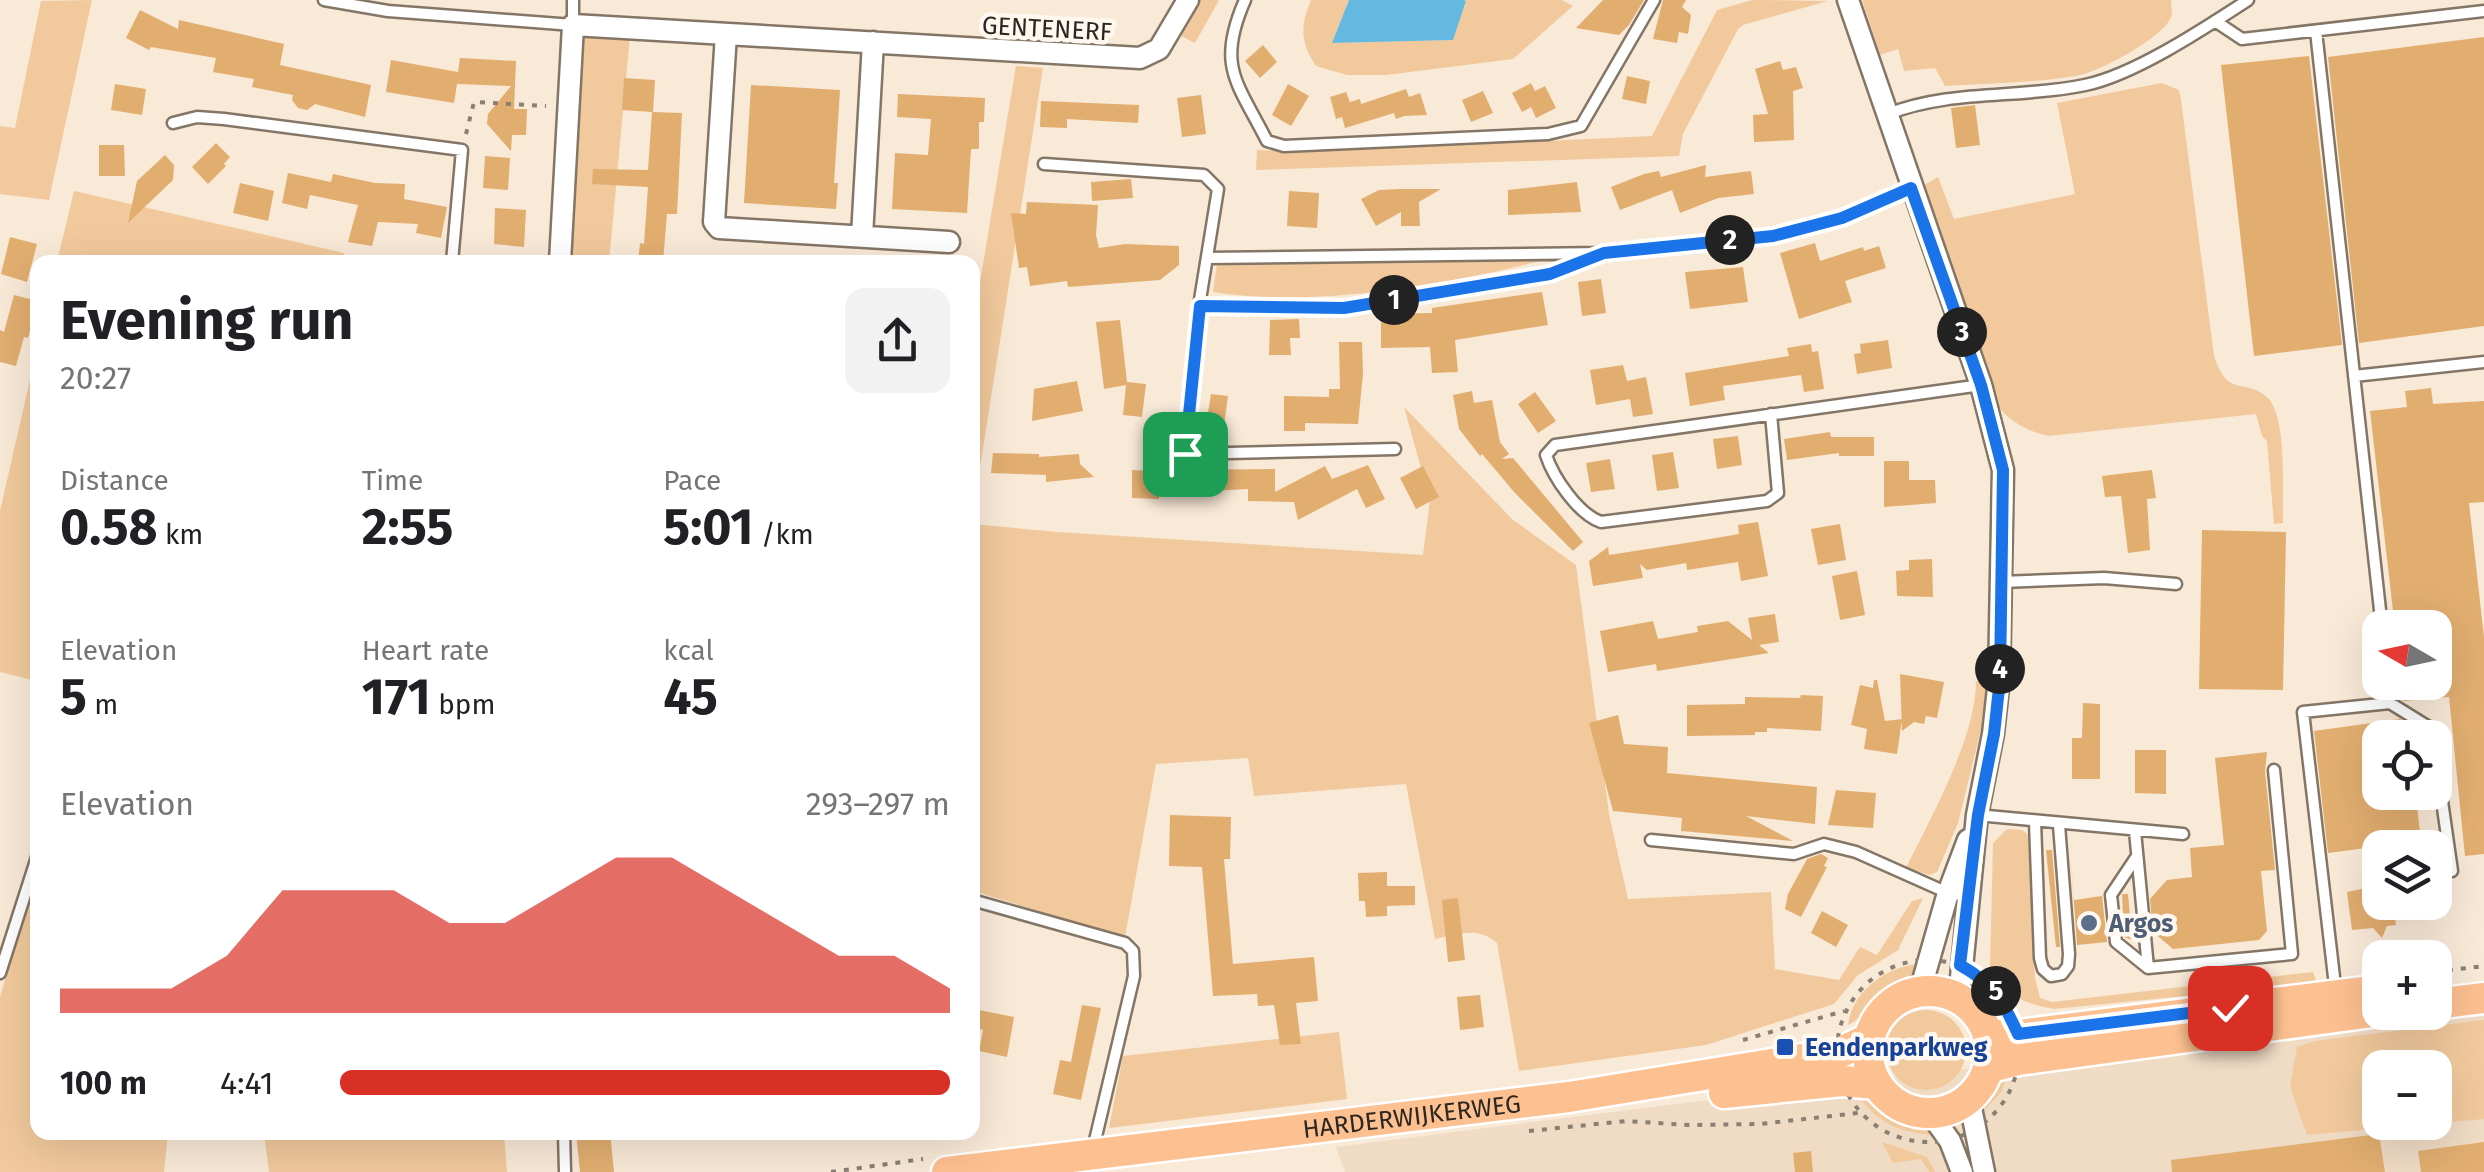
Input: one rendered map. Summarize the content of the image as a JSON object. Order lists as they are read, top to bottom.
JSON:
{
  "streets": {
    "main road": ["HARDERWIJKERWEG"],
    "street": ["GENTENERF"]
  },
  "places": {
    "other": ["Argos"],
    "transit": ["Eendenparkweg"]
  },
  "north": "left",
  "page": {
    "pins": [
      "2",
      "1",
      "3",
      "4",
      "5"
    ],
    "heading": ["Evening run", "20:27"],
    "stats": [
      ["Distance", "0.58 km"],
      ["Time", "2:55"],
      ["Pace", "5:01 /km"],
      ["Elevation", "5 m"],
      ["Heart rate", "171 bpm"],
      ["kcal", "45"]
    ],
    "map_buttons": ["+", "−"],
    "chart": ["Elevation", "293–297 m"],
    "list": [
      {
        "name": "100 m",
        "note": "4:41"
      }
    ]
  }
}
